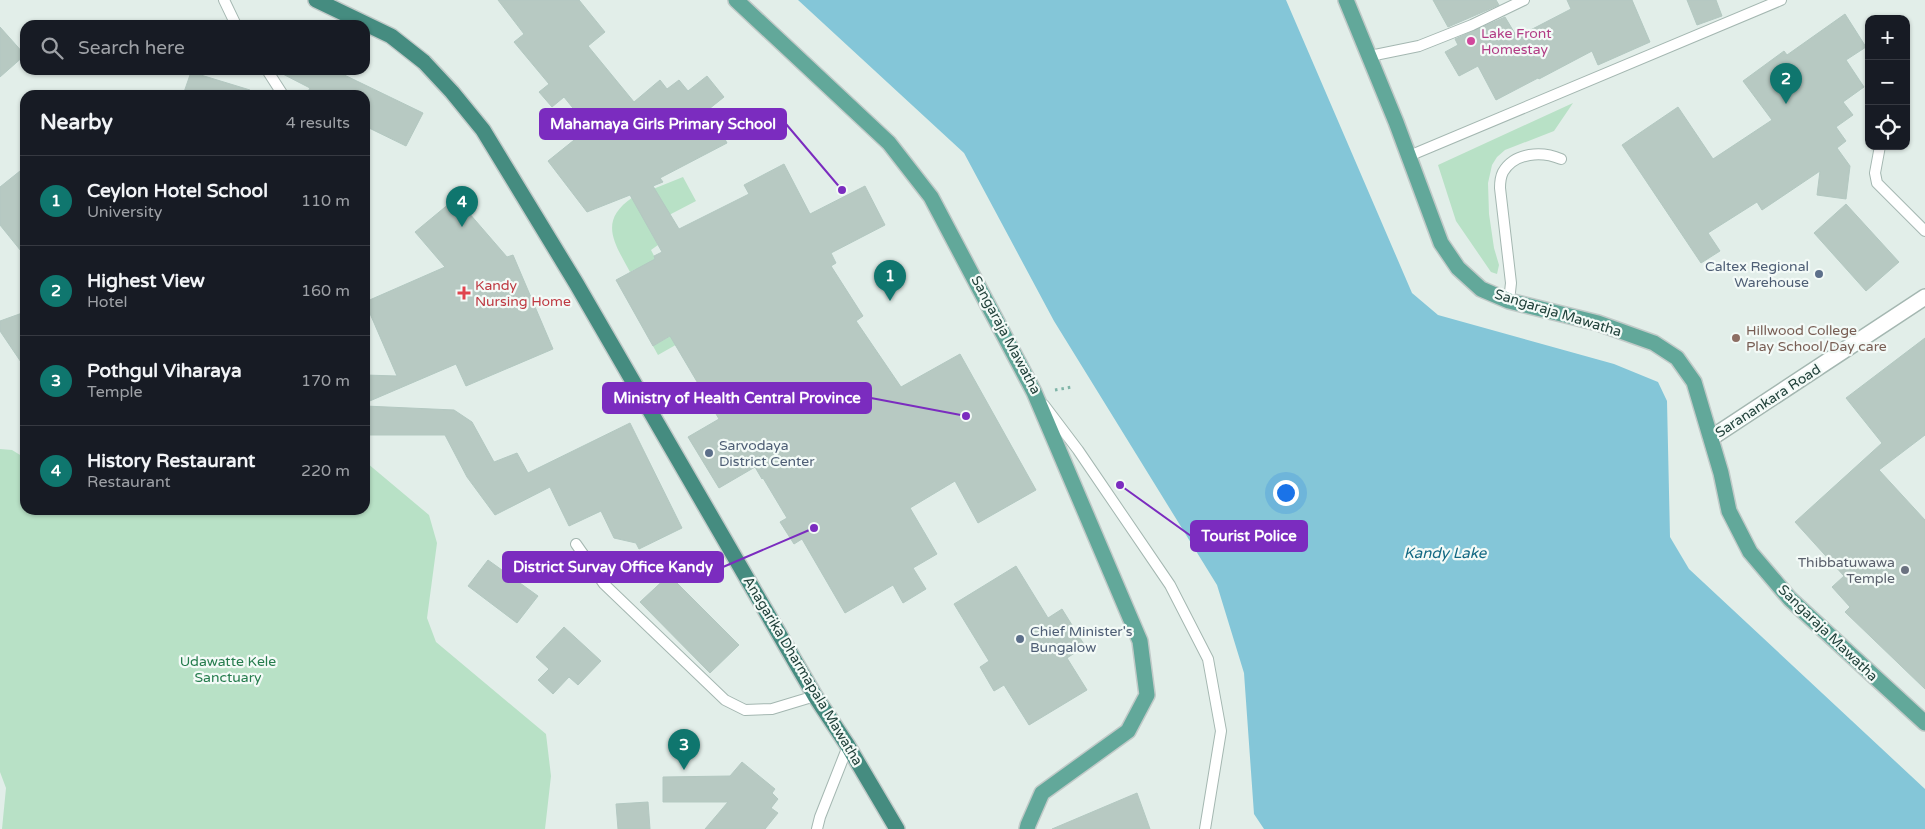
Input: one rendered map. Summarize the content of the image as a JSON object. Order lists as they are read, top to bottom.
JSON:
{
  "streets": {
    "highway": ["Anagarika Dharmapala Mawatha"],
    "main road": ["Sangaraja Mawatha"],
    "street": ["Saranankara Road"]
  },
  "crossings": [
    ["Sangaraja Mawatha", "Saranankara Road"]
  ],
  "water": ["Kandy Lake"],
  "parks": ["Udawatte Kele Sanctuary"],
  "places": {
    "other": [
      "Lake Front Homestay",
      "Mahamaya Girls Primary School",
      "Caltex Regional Warehouse",
      "Hillwood College Play School/Day care",
      "Ministry of Health Central Province",
      "Sarvodaya District Center",
      "Tourist Police",
      "District Survay Office Kandy",
      "Thibbatuwawa Temple",
      "Chief Minister's Bungalow"
    ],
    "health": ["Kandy Nursing Home"]
  },
  "page": {
    "map_buttons": ["+", "−"],
    "search": "Search here",
    "pins": [
      "2",
      "4",
      "1",
      "3"
    ],
    "heading": ["Nearby", "4 results"],
    "list": [
      {
        "mark": "1",
        "name": "Ceylon Hotel School",
        "note": "University",
        "value": "110 m"
      },
      {
        "mark": "2",
        "name": "Highest View",
        "note": "Hotel",
        "value": "160 m"
      },
      {
        "mark": "3",
        "name": "Pothgul Viharaya",
        "note": "Temple",
        "value": "170 m"
      },
      {
        "mark": "4",
        "name": "History Restaurant",
        "note": "Restaurant",
        "value": "220 m"
      }
    ]
  }
}
